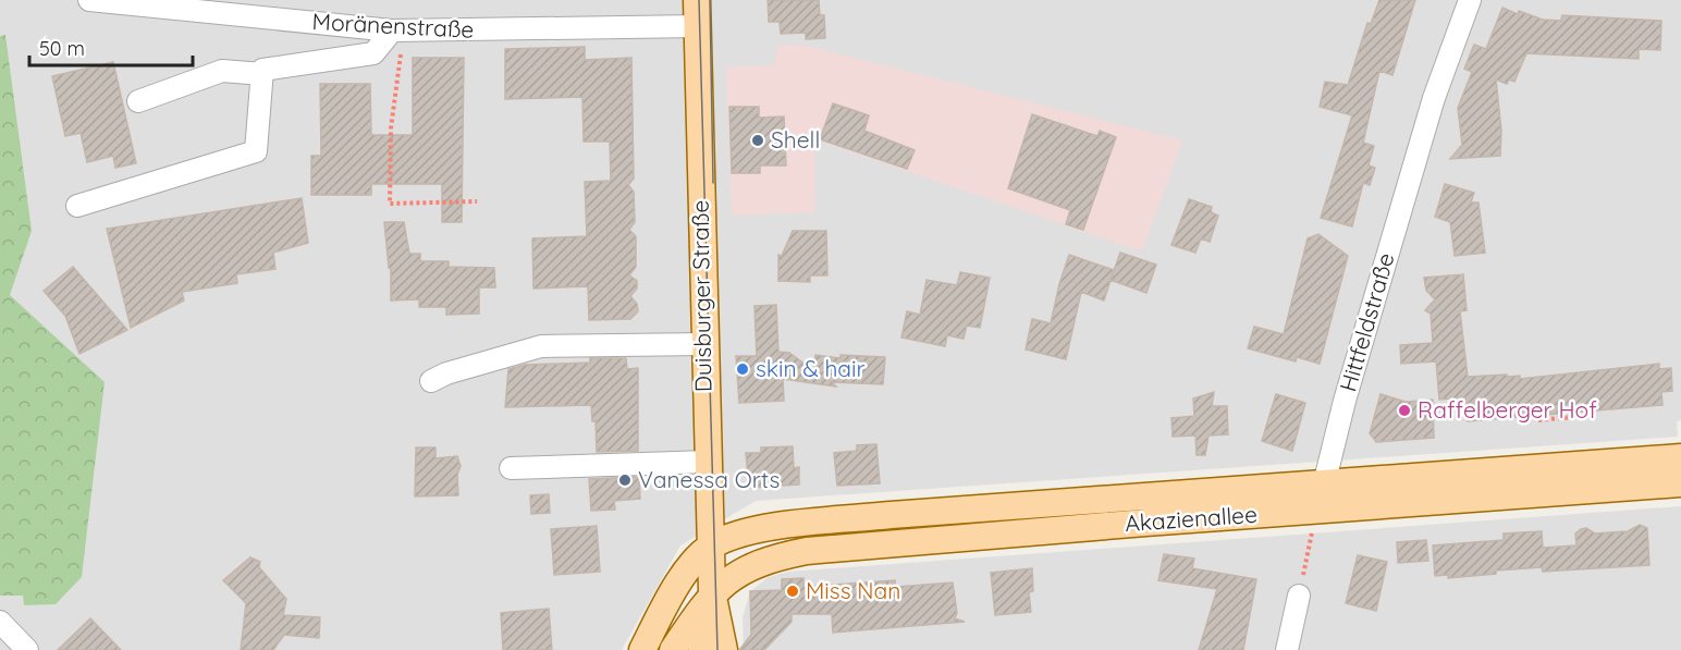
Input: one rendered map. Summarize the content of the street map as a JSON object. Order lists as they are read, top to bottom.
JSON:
{
  "streets": {
    "main road": ["Duisburger Straße", "Akazienallee"],
    "street": ["Moränenstraße", "Hittfeldstraße"]
  },
  "crossings": [
    ["Moränenstraße", "Duisburger Straße"],
    ["Duisburger Straße", "Akazienallee"],
    ["Hittfeldstraße", "Akazienallee"]
  ],
  "places": [
    "Shell",
    "skin & hair",
    "Raffelberger Hof",
    "Vanessa Orts",
    "Miss Nan"
  ],
  "scale_bar": "50 m"
}
